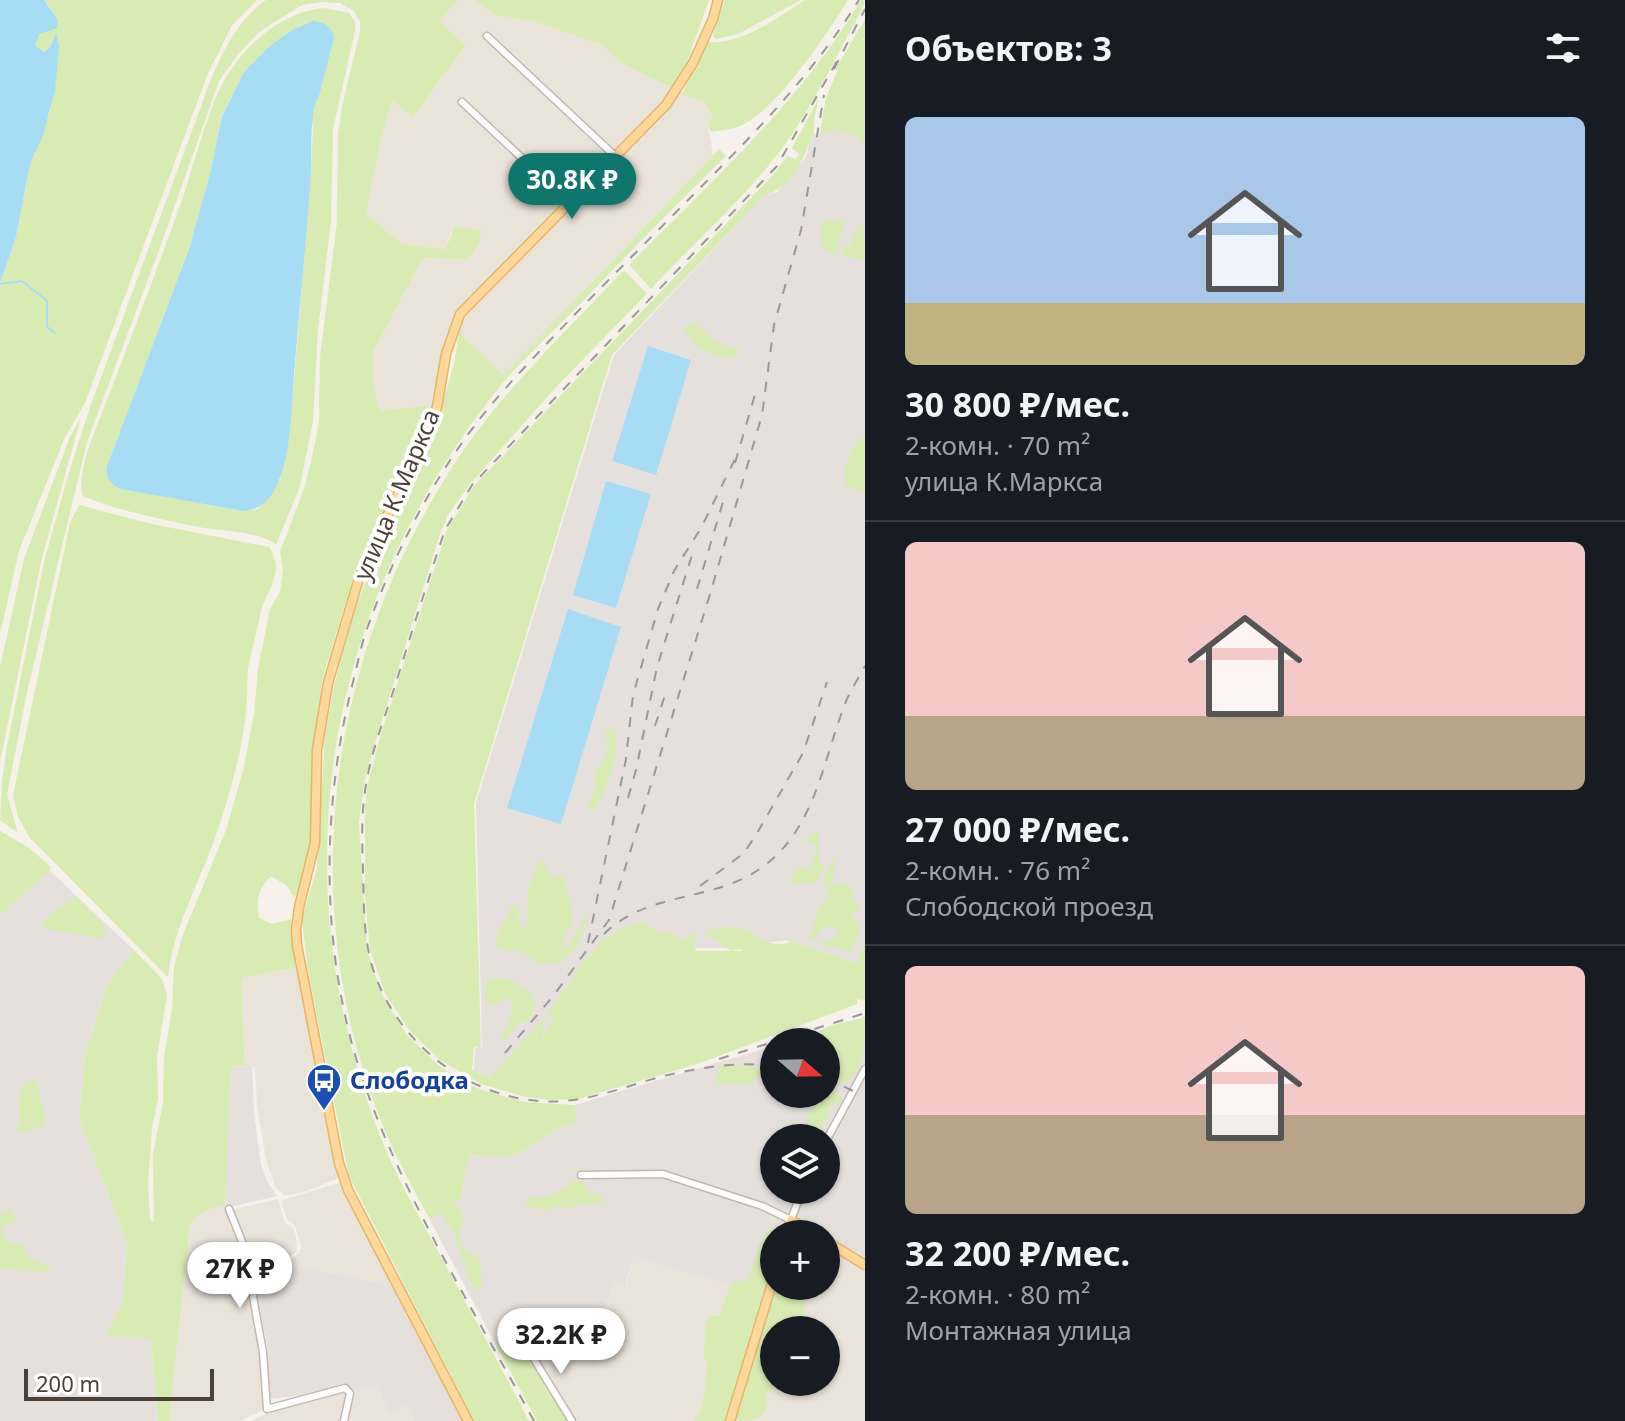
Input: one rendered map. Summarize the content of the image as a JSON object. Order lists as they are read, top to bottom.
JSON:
{
  "streets": {
    "main road": ["улица К.Маркса"]
  },
  "places": {
    "bus stop": ["Слободка"]
  },
  "scale_bar": "200 m",
  "north": "right",
  "page": {
    "heading": "Объектов: 3",
    "list": [
      {
        "name": "30 800 ₽/мес.",
        "note": "2-комн. · 70 m² · улица К.Маркса"
      },
      {
        "name": "27 000 ₽/мес.",
        "note": "2-комн. · 76 m² · Слободской проезд"
      },
      {
        "name": "32 200 ₽/мес.",
        "note": "2-комн. · 80 m² · Монтажная улица"
      }
    ],
    "price": ["30.8K ₽", "27K ₽", "32.2K ₽"],
    "map_buttons": ["+", "−"],
    "scale": "200 m"
  }
}
